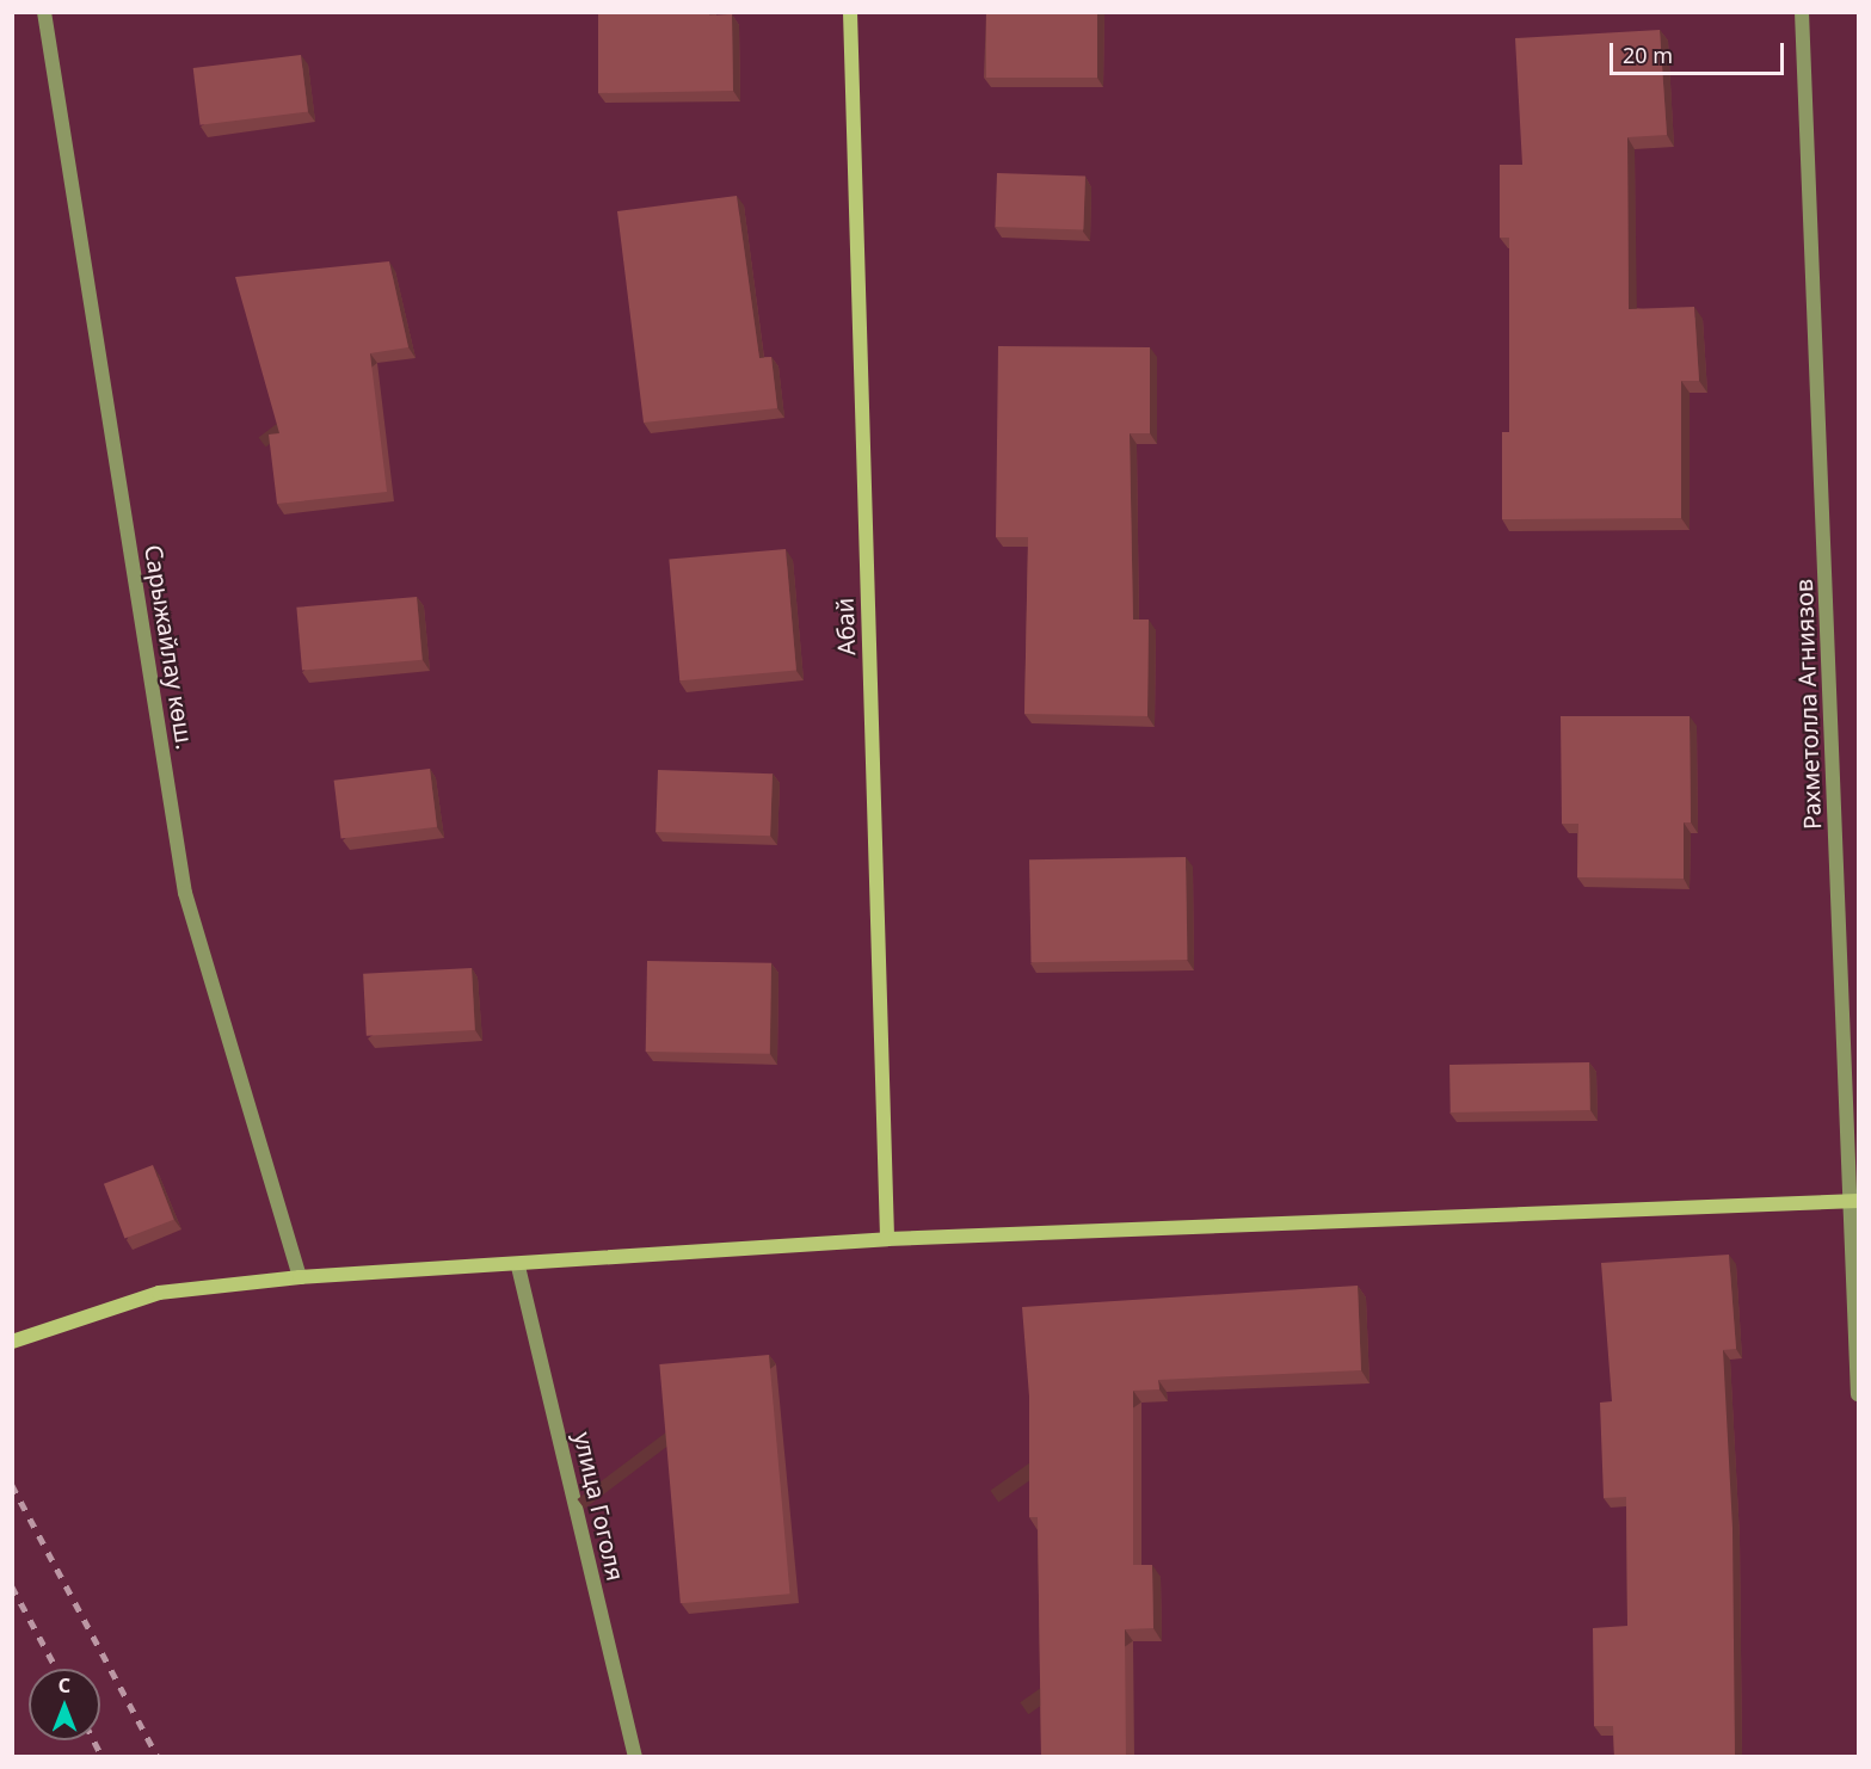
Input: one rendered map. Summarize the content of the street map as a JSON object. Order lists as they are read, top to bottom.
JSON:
{
  "streets": {
    "main road": ["Абай"],
    "street": ["Сарыжайлау көш.", "Рахметолла Агниязов", "улица Гоголя"]
  },
  "scale_bar": "20 m",
  "north": "top"
}
